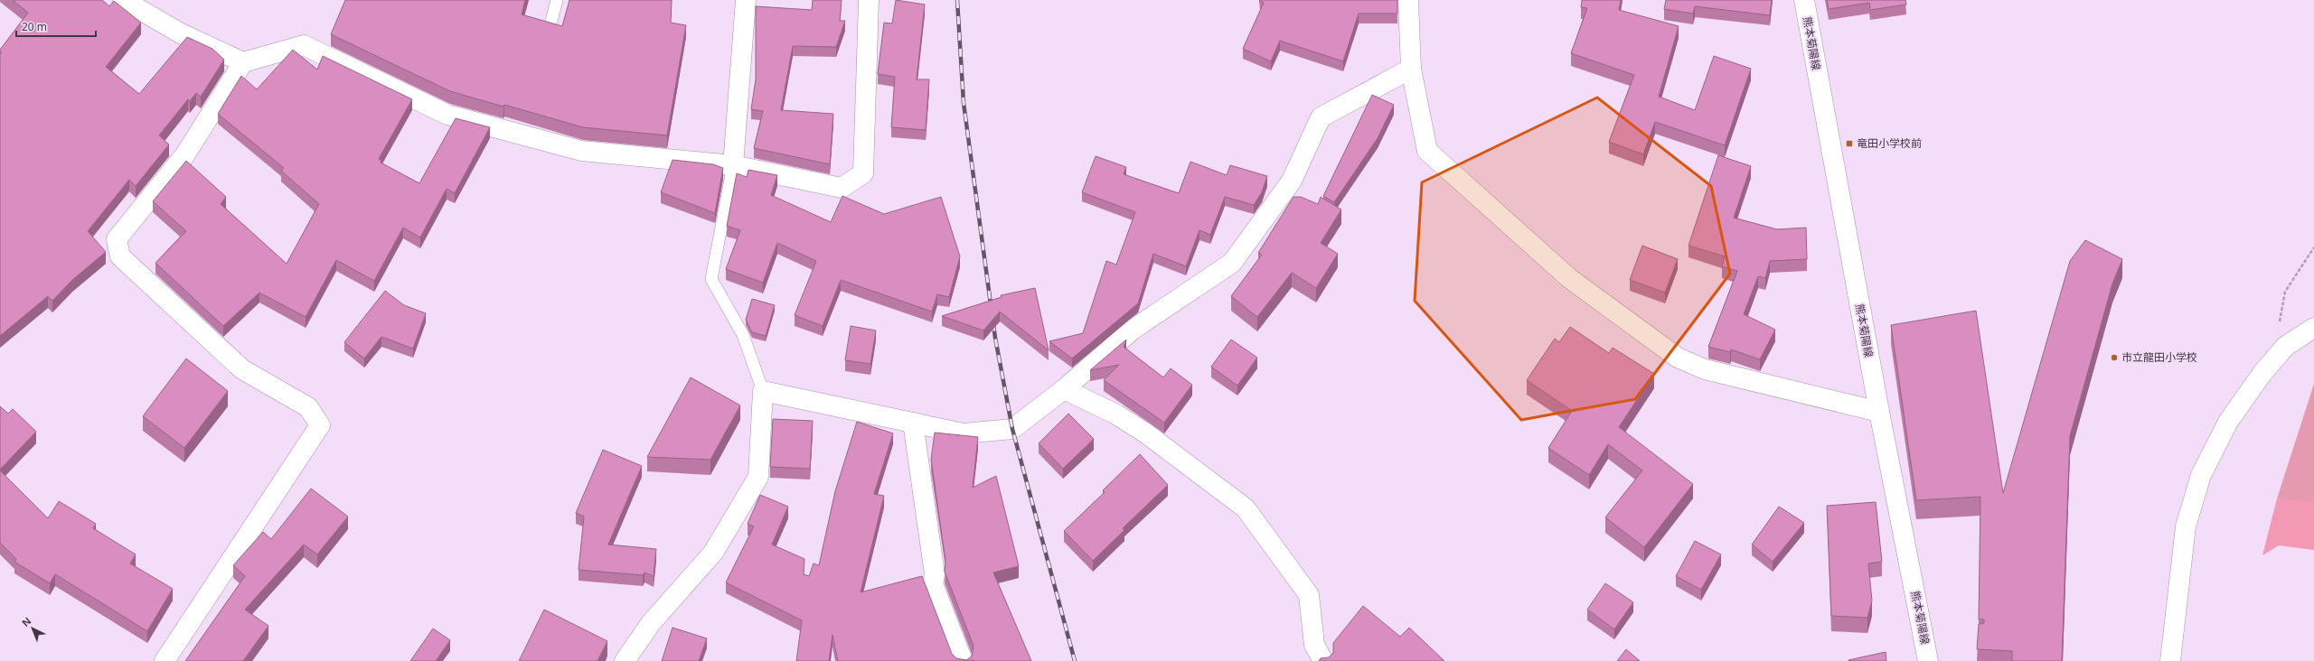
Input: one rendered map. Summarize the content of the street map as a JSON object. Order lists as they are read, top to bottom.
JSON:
{
  "streets": {
    "street": ["熊本菊陽線"]
  },
  "places": {
    "transit": ["竜田小学校前"],
    "other": ["市立龍田小学校"]
  },
  "scale_bar": "20 m",
  "north": "top left"
}
